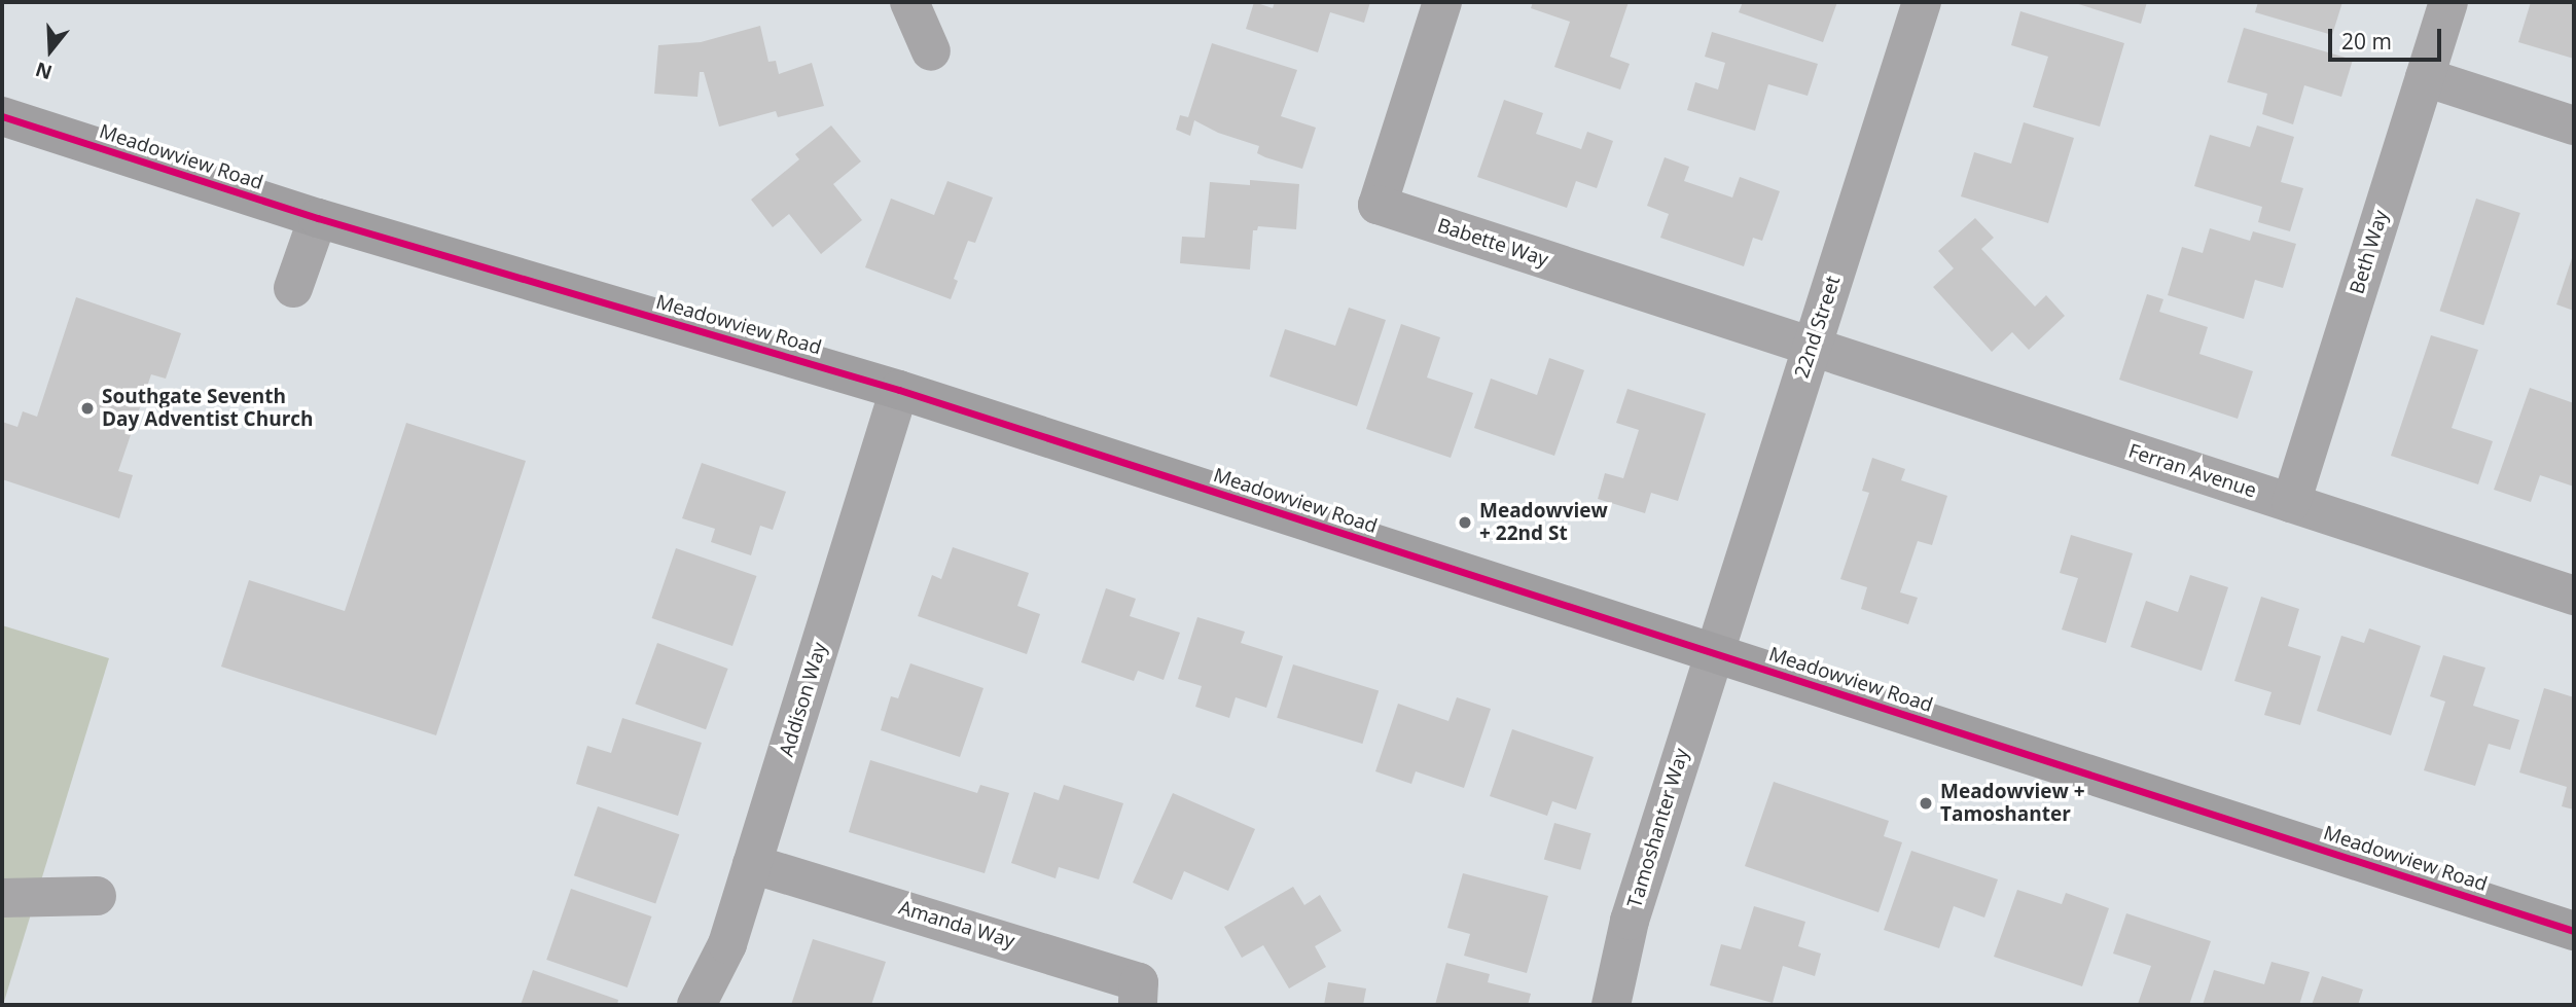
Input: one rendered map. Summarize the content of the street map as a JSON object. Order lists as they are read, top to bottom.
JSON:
{
  "streets": {
    "main road": ["Meadowview Road"],
    "street": [
      "Babette Way",
      "Beth Way",
      "22nd Street",
      "Ferran Avenue",
      "Addison Way",
      "Tamoshanter Way",
      "Amanda Way"
    ]
  },
  "crossings": [
    ["Meadowview Road", "22nd Street"],
    ["Meadowview Road", "Addison Way"],
    ["Meadowview Road", "Tamoshanter Way"],
    ["Babette Way", "22nd Street"],
    ["Babette Way", "Ferran Avenue"],
    ["Beth Way", "Ferran Avenue"],
    ["22nd Street", "Ferran Avenue"],
    ["22nd Street", "Tamoshanter Way"],
    ["Addison Way", "Amanda Way"]
  ],
  "places": ["Southgate Seventh Day Adventist Church", "Meadowview + 22nd St", "Meadowview + Tamoshanter"],
  "scale_bar": "20 m",
  "north": "bottom"
}
